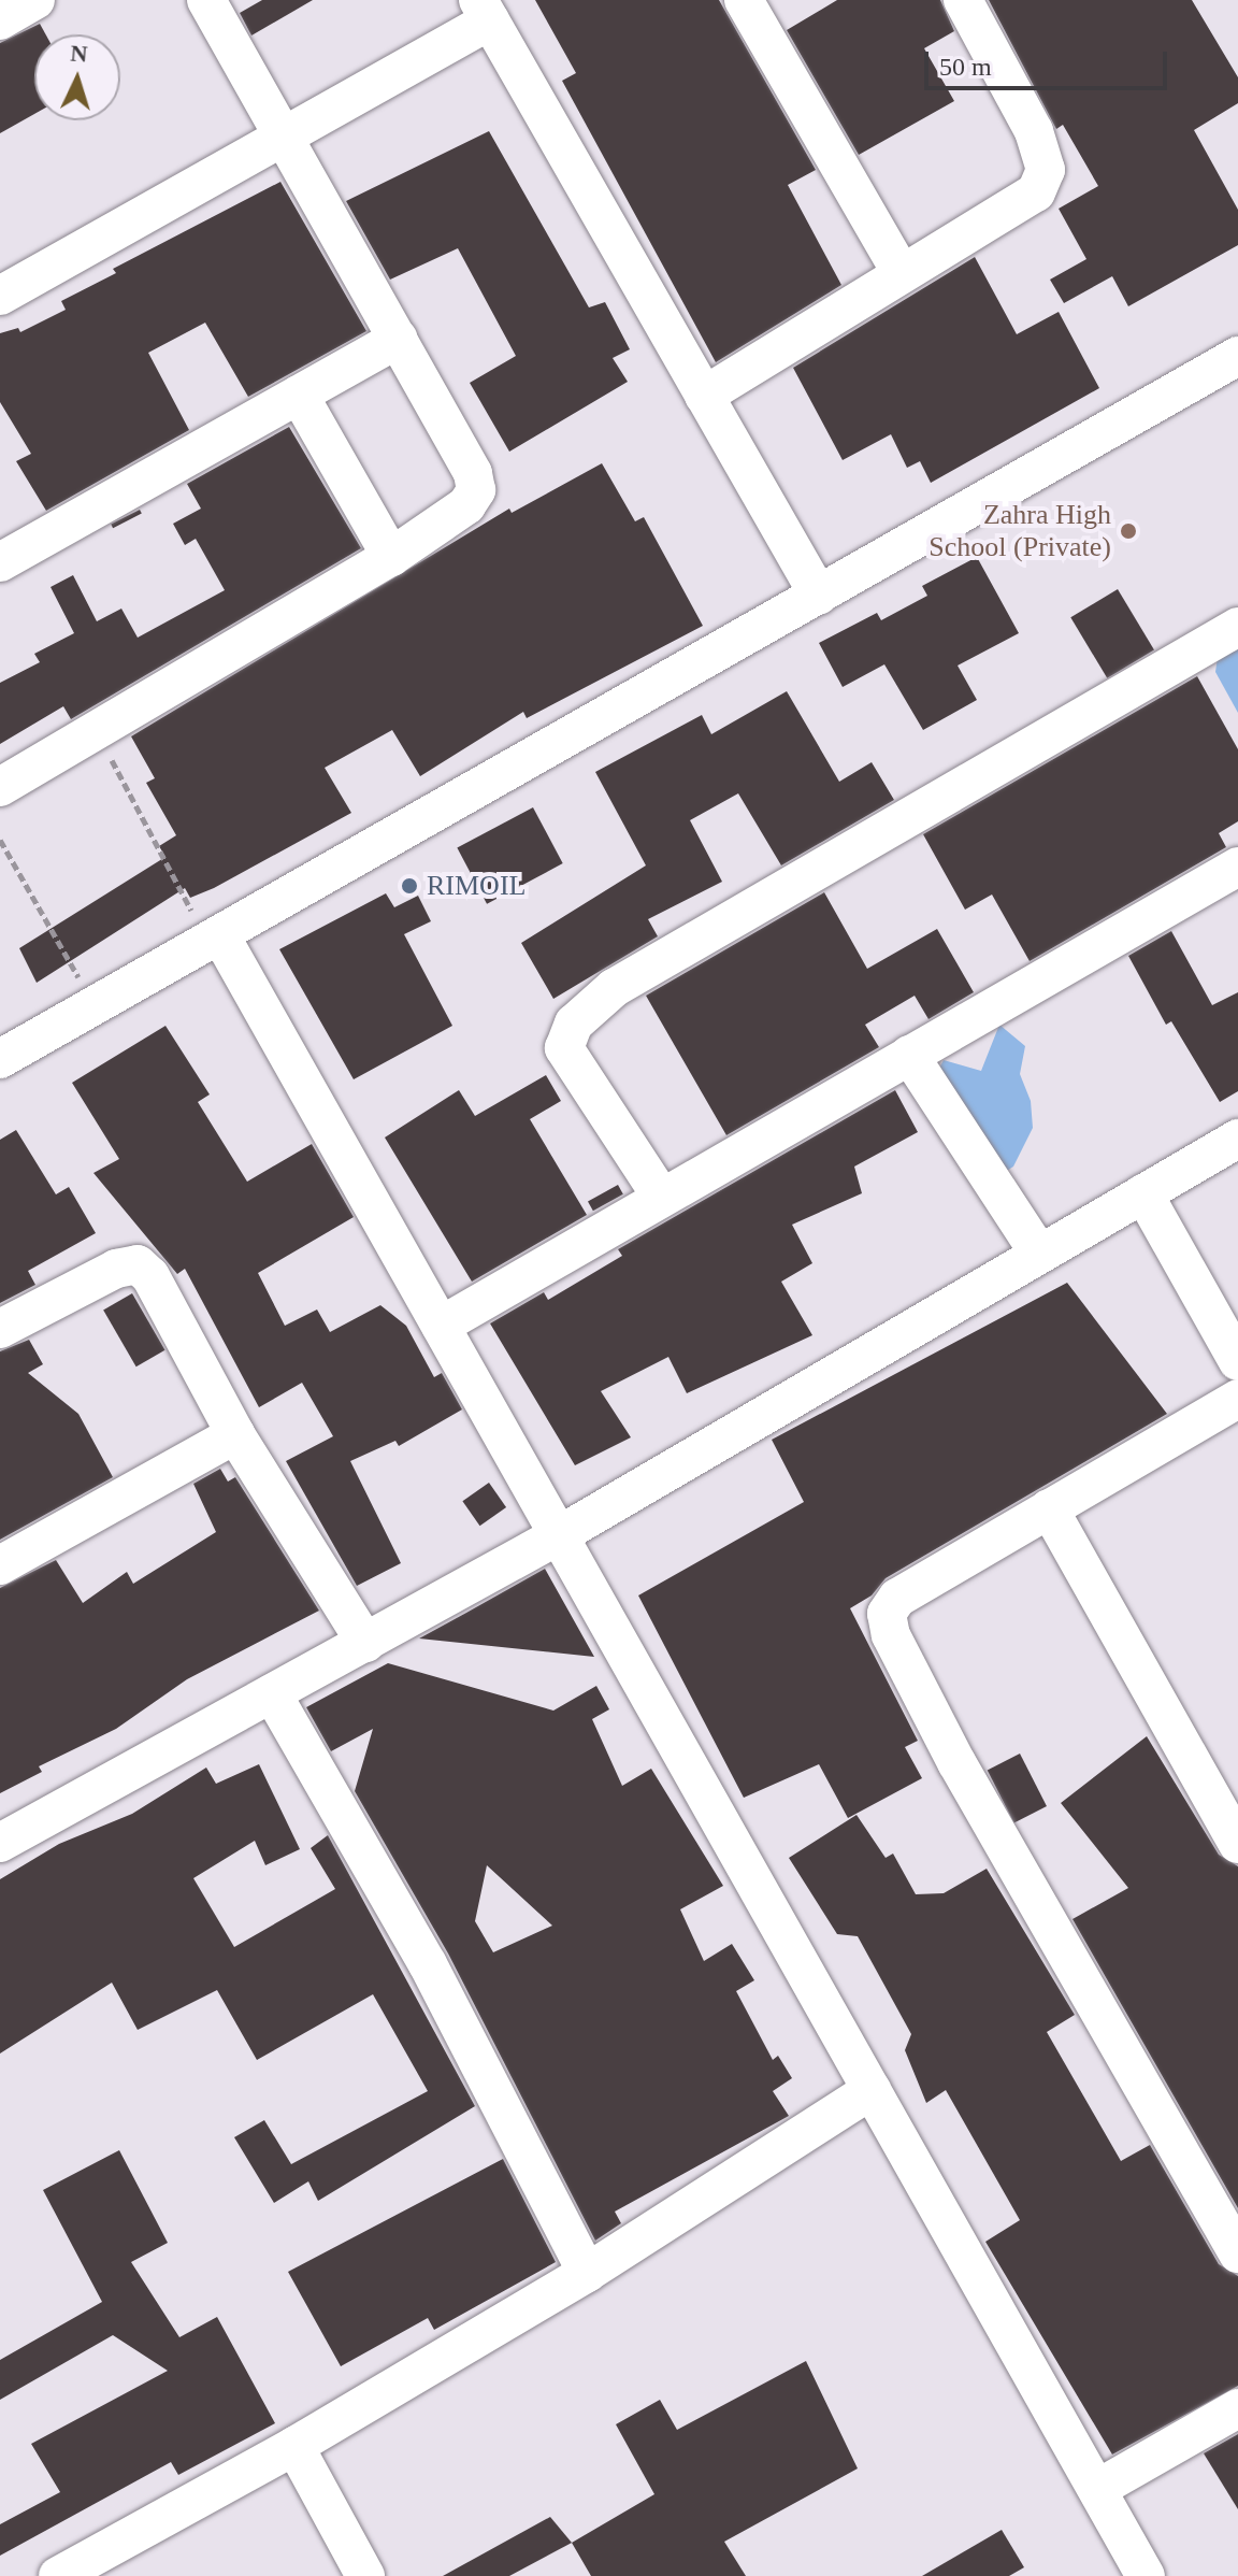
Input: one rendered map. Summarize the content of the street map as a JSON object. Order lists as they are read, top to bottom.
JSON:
{
  "places": ["Zahra High School (Private)", "RIMOIL"],
  "scale_bar": "50 m",
  "north": "top"
}
